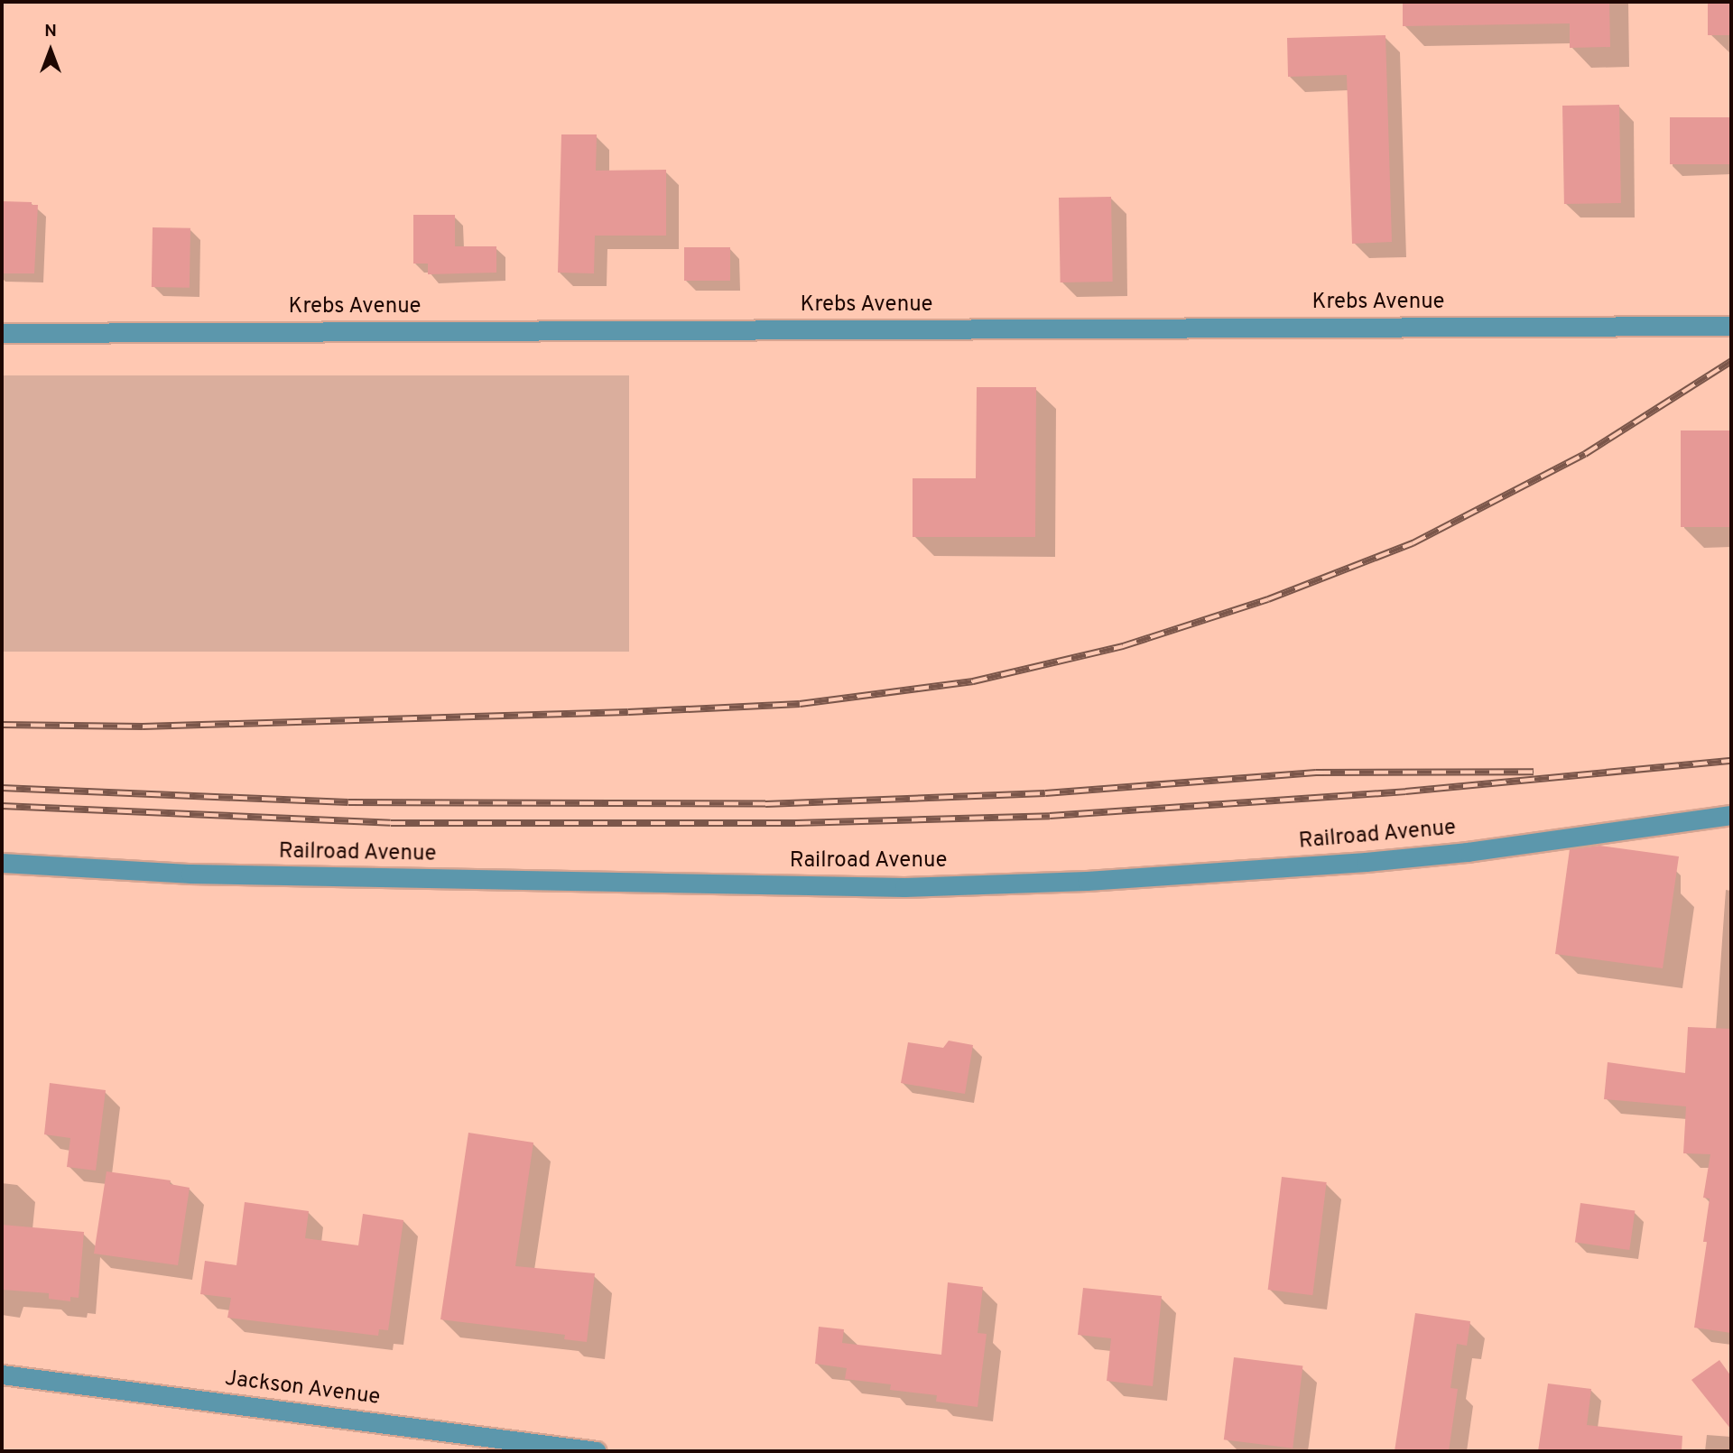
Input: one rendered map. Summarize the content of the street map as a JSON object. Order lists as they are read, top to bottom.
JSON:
{
  "streets": {
    "street": ["Krebs Avenue", "Railroad Avenue", "Jackson Avenue"]
  },
  "north": "top"
}
